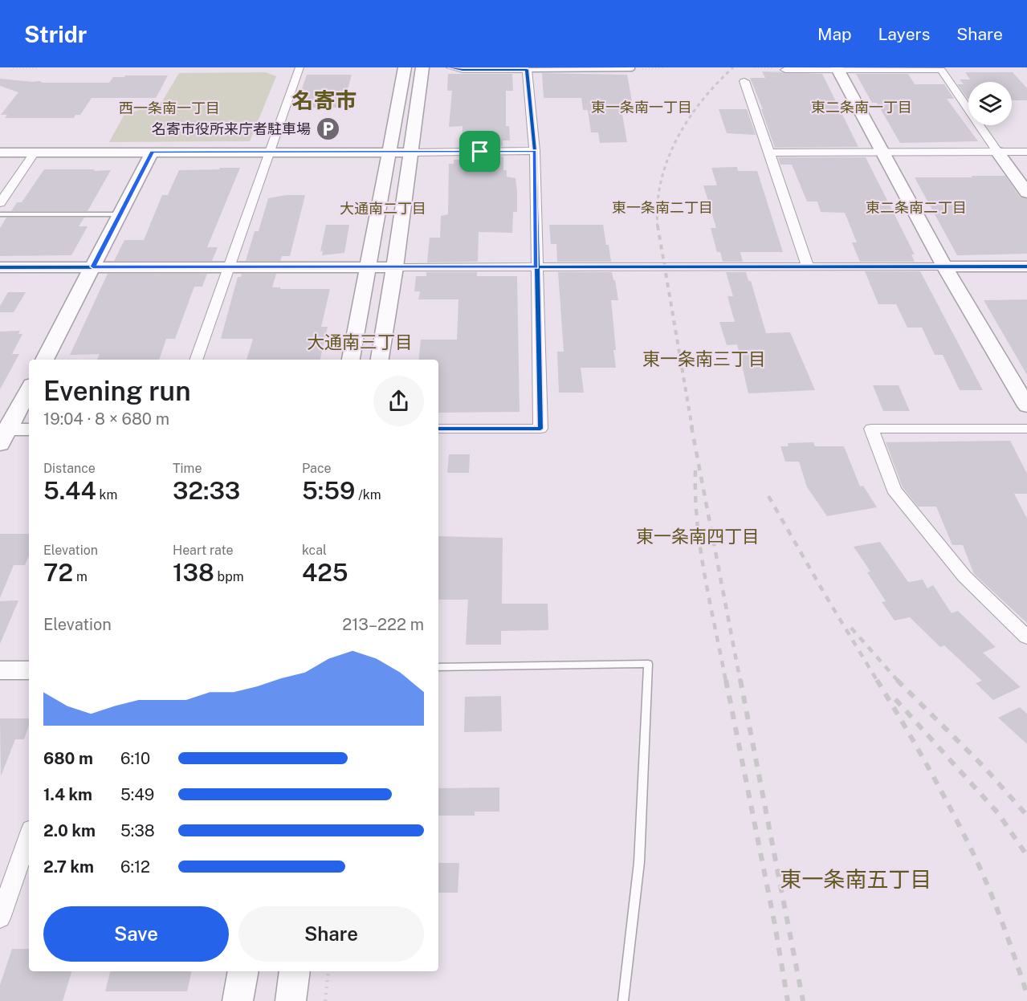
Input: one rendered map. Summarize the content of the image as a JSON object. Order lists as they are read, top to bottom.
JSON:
{
  "districts": [
    "名寄市",
    "東一条南一丁目",
    "東二条南一丁目",
    "西一条南一丁目",
    "東一条南二丁目",
    "東二条南二丁目",
    "大通南二丁目",
    "大通南三丁目",
    "東一条南三丁目",
    "東一条南四丁目",
    "東一条南五丁目"
  ],
  "places": {
    "parking": ["名寄市役所来庁者駐車場"]
  },
  "page": {
    "header": "Stridr",
    "nav": ["Map", "Layers", "Share"],
    "heading": ["Evening run", "19:04 · 8 × 680 m"],
    "stats": [
      ["Distance", "5.44 km"],
      ["Time", "32:33"],
      ["Pace", "5:59 /km"],
      ["Elevation", "72 m"],
      ["Heart rate", "138 bpm"],
      ["kcal", "425"]
    ],
    "chart": ["Elevation", "213–222 m"],
    "list": [
      {
        "name": "680 m",
        "note": "6:10"
      },
      {
        "name": "1.4 km",
        "note": "5:49"
      },
      {
        "name": "2.0 km",
        "note": "5:38"
      },
      {
        "name": "2.7 km",
        "note": "6:12"
      }
    ],
    "buttons": ["Save", "Share"]
  }
}
